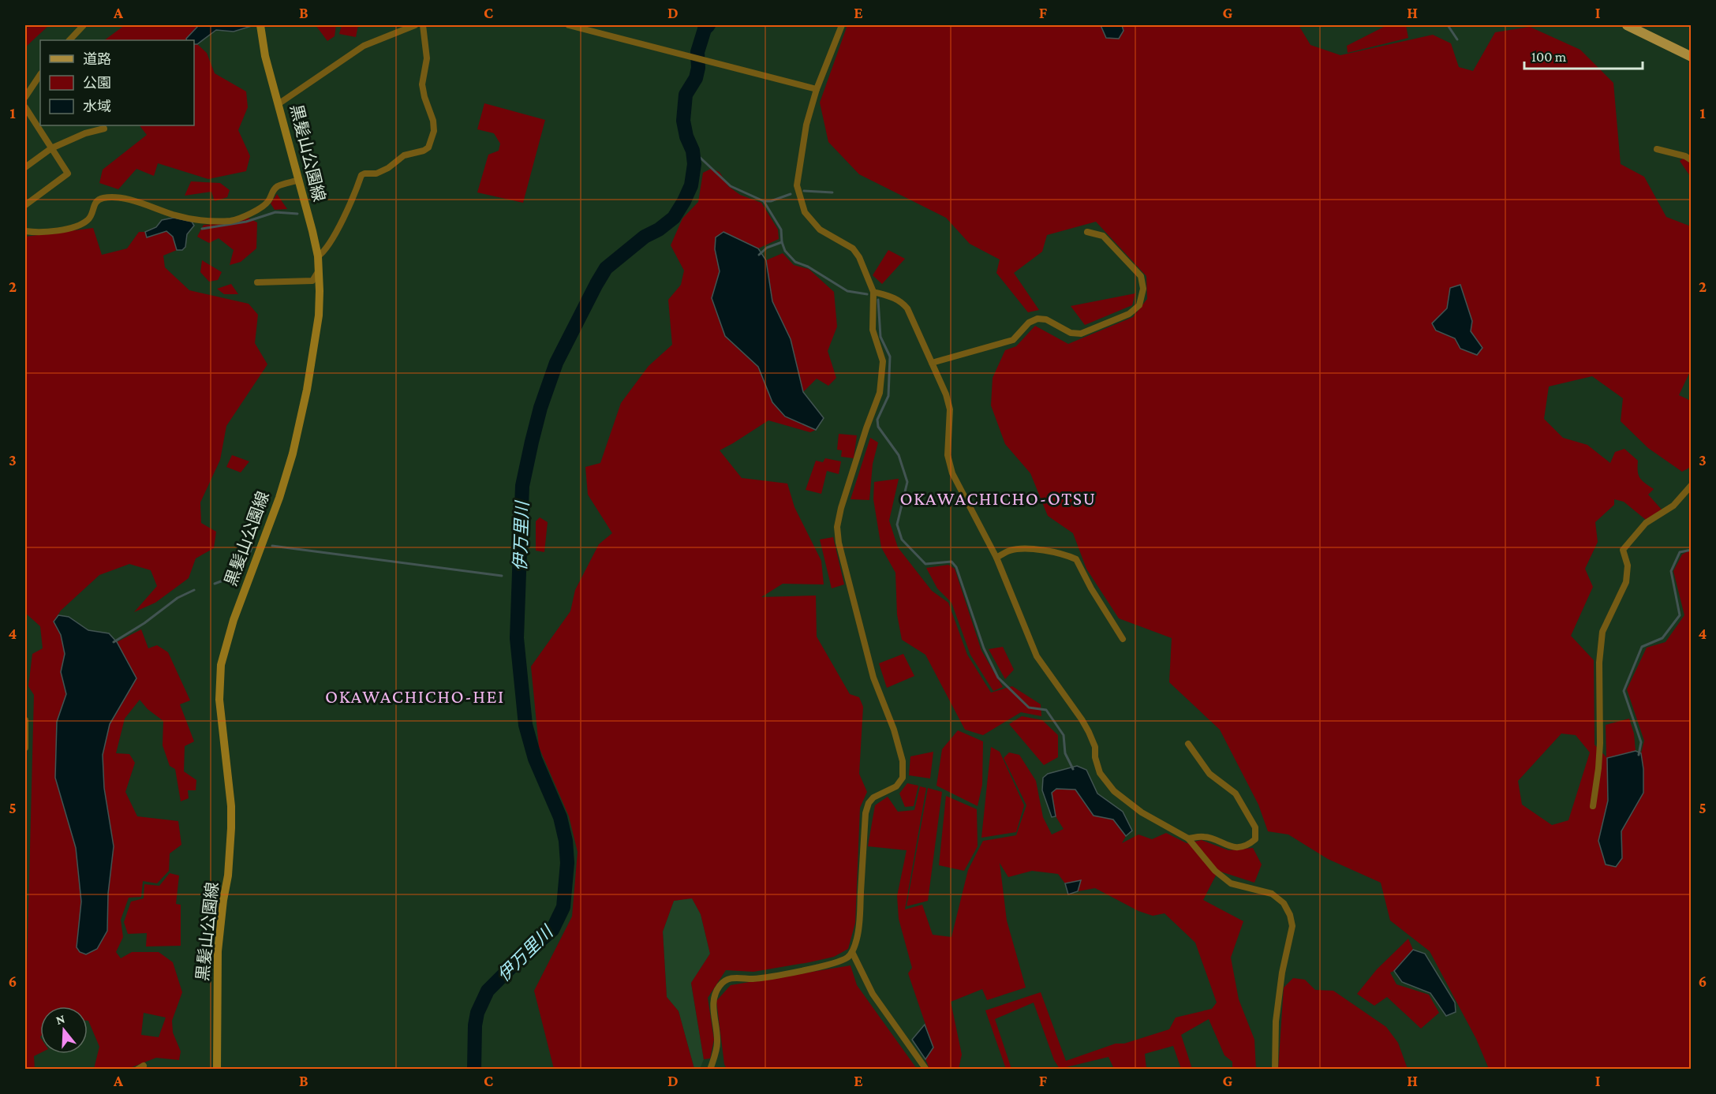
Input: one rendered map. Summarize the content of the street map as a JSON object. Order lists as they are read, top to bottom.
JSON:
{
  "streets": {
    "main road": ["黒髪山公園線"]
  },
  "districts": ["OKAWACHICHO-OTSU", "OKAWACHICHO-HEI"],
  "water": ["伊万里川"],
  "legend": ["道路", "公園", "水域"],
  "scale_bar": "100 m",
  "north": "top",
  "grid": {
    "columns": [
      "A",
      "B",
      "C",
      "D",
      "E",
      "F",
      "G",
      "H",
      "I"
    ],
    "rows": [
      "1",
      "2",
      "3",
      "4",
      "5",
      "6"
    ]
  }
}
